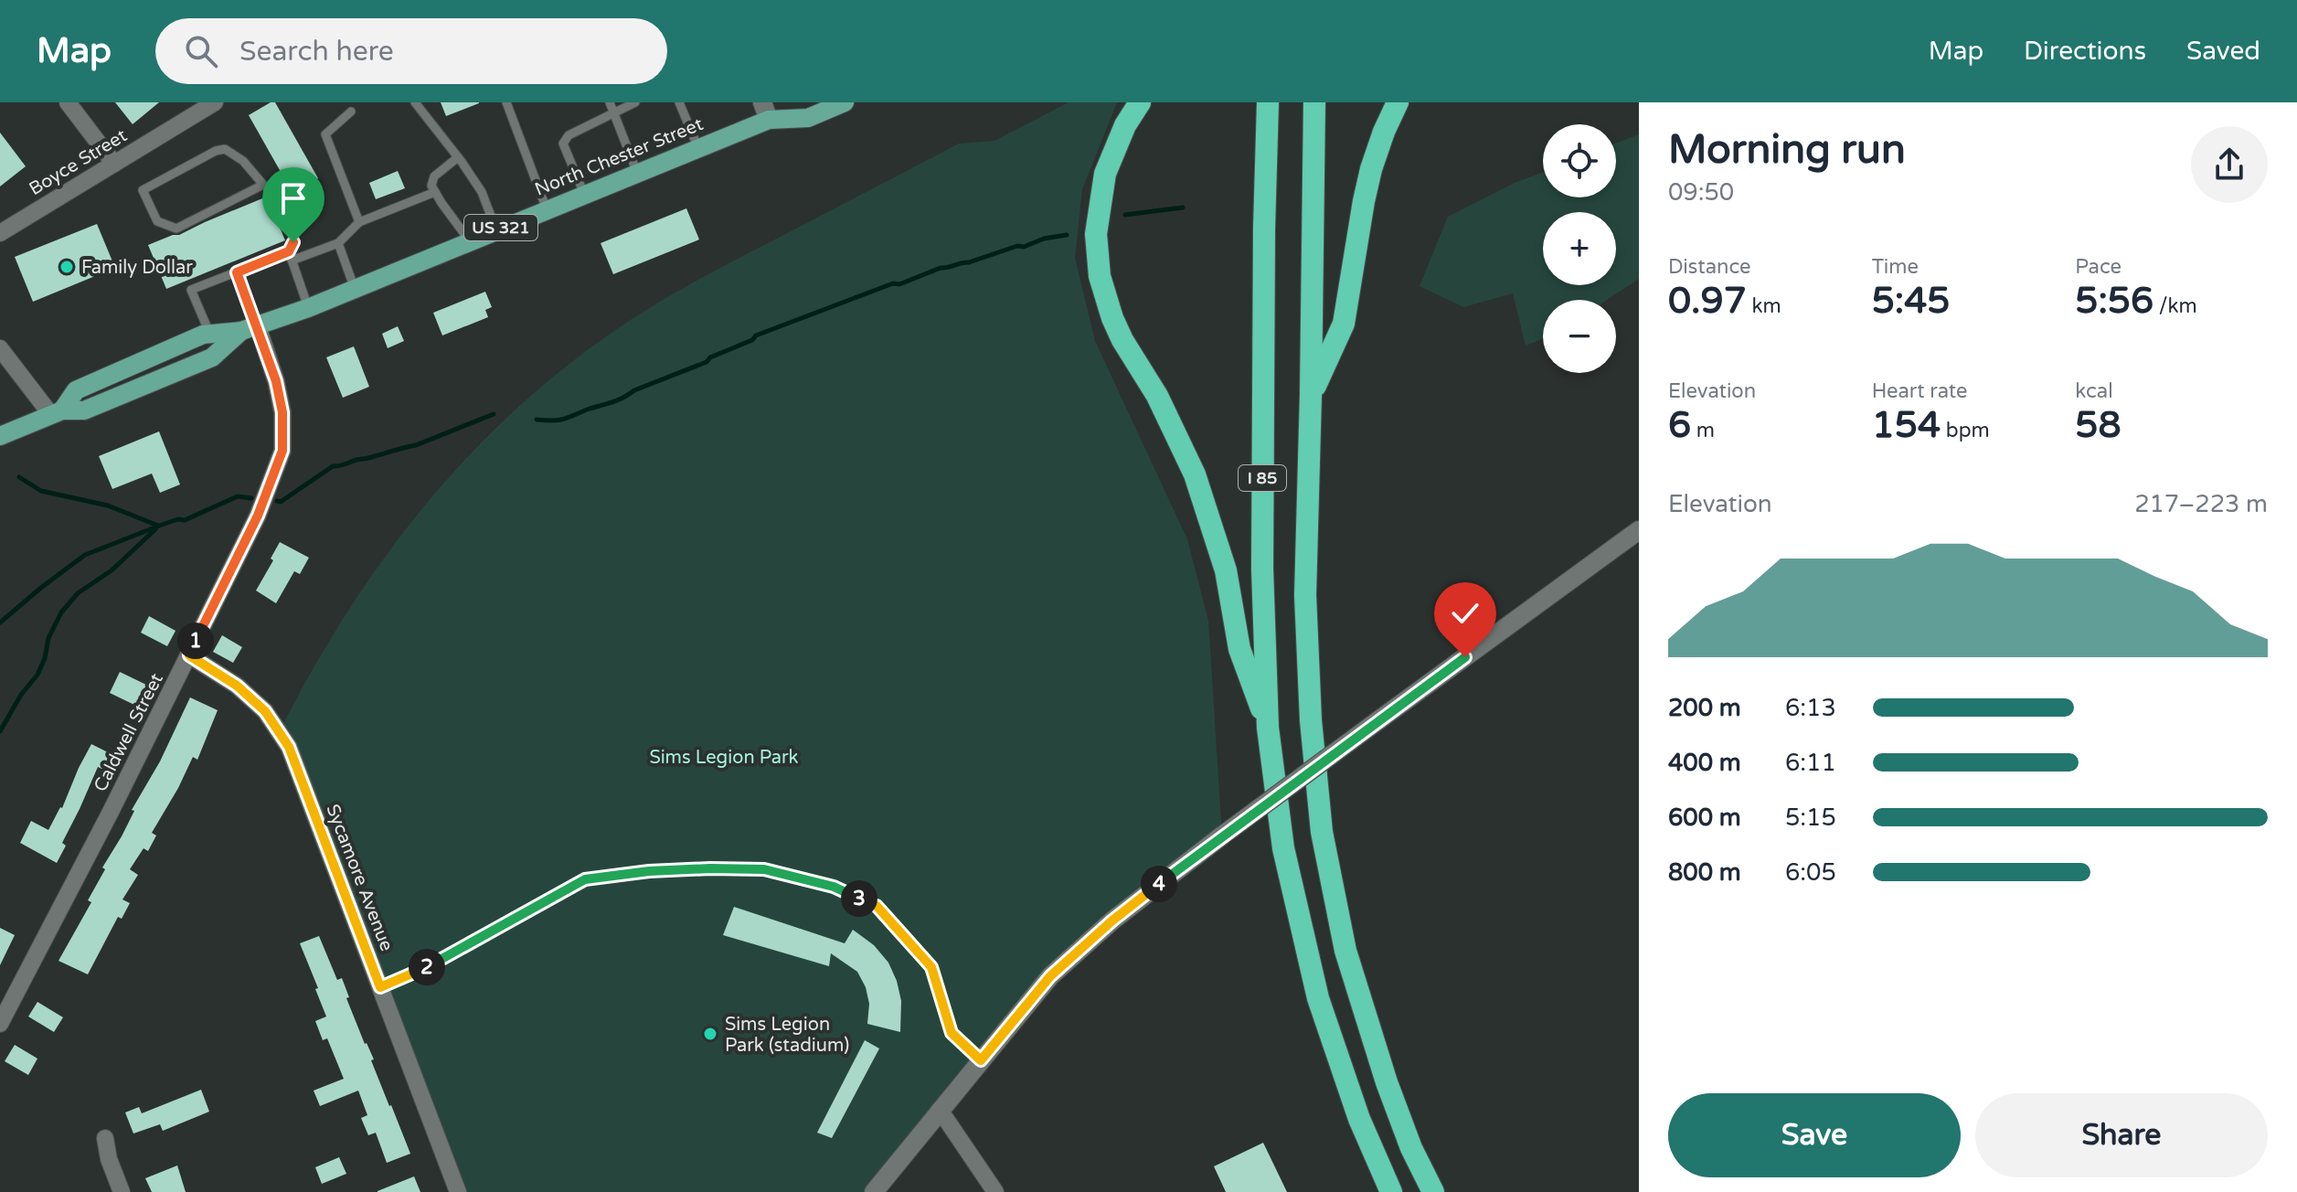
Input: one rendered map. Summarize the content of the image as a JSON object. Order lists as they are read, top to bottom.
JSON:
{
  "streets": {
    "highway": ["I 85"],
    "main road": ["North Chester Street", "US 321"],
    "street": ["Boyce Street", "Caldwell Street", "Sycamore Avenue"]
  },
  "crossings": [
    ["North Chester Street", "Caldwell Street"],
    ["Caldwell Street", "Sycamore Avenue"]
  ],
  "parks": ["Sims Legion Park"],
  "places": ["Family Dollar", "Sims Legion Park (stadium)"],
  "page": {
    "header": "Map",
    "search": "Search here",
    "nav": ["Map", "Directions", "Saved"],
    "heading": ["Morning run", "09:50"],
    "map_buttons": ["+", "−"],
    "stats": [
      ["Distance", "0.97 km"],
      ["Time", "5:45"],
      ["Pace", "5:56 /km"],
      ["Elevation", "6 m"],
      ["Heart rate", "154 bpm"],
      ["kcal", "58"]
    ],
    "chart": ["Elevation", "217–223 m"],
    "pins": [
      "1",
      "4",
      "3",
      "2"
    ],
    "list": [
      {
        "name": "200 m",
        "note": "6:13"
      },
      {
        "name": "400 m",
        "note": "6:11"
      },
      {
        "name": "600 m",
        "note": "5:15"
      },
      {
        "name": "800 m",
        "note": "6:05"
      }
    ],
    "buttons": ["Save", "Share"]
  }
}
